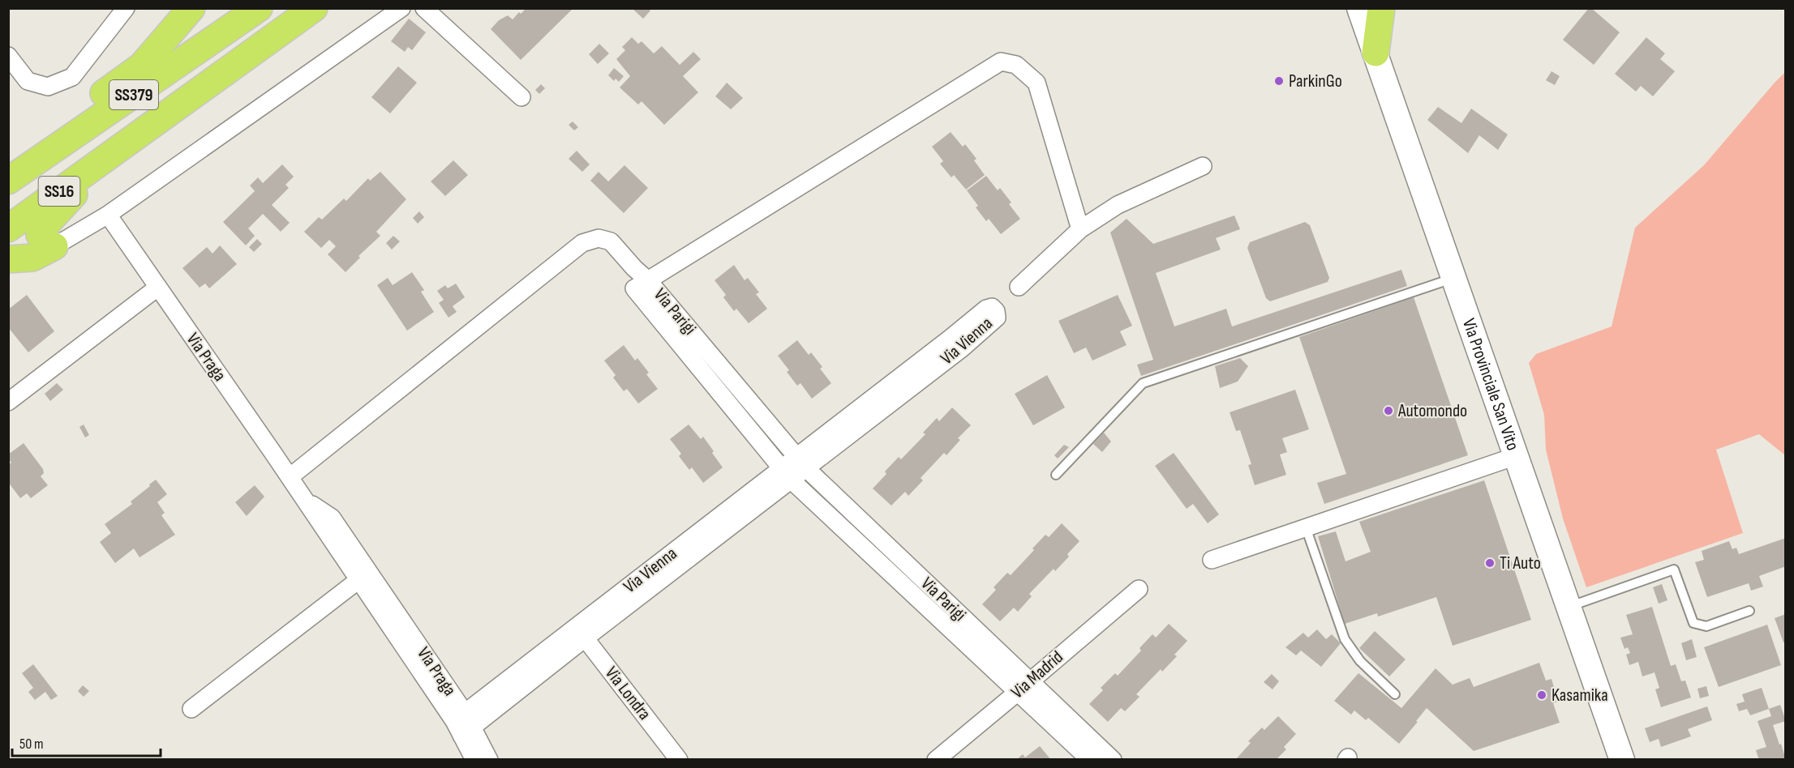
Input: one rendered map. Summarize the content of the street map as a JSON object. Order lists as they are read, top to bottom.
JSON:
{
  "streets": {
    "highway": ["SS379", "SS16"],
    "main road": ["Via Provinciale San Vito"],
    "street": [
      "Via Parigi",
      "Via Vienna",
      "Via Praga",
      "Via Madrid",
      "Via Londra"
    ]
  },
  "crossings": [
    ["SS379", "SS16"],
    ["Via Parigi", "Via Vienna"],
    ["Via Parigi", "Via Madrid"],
    ["Via Vienna", "Via Praga"],
    ["Via Vienna", "Via Londra"]
  ],
  "places": [
    "ParkinGo",
    "Automondo",
    "Ti Auto",
    "Kasamika"
  ],
  "scale_bar": "50 m"
}
